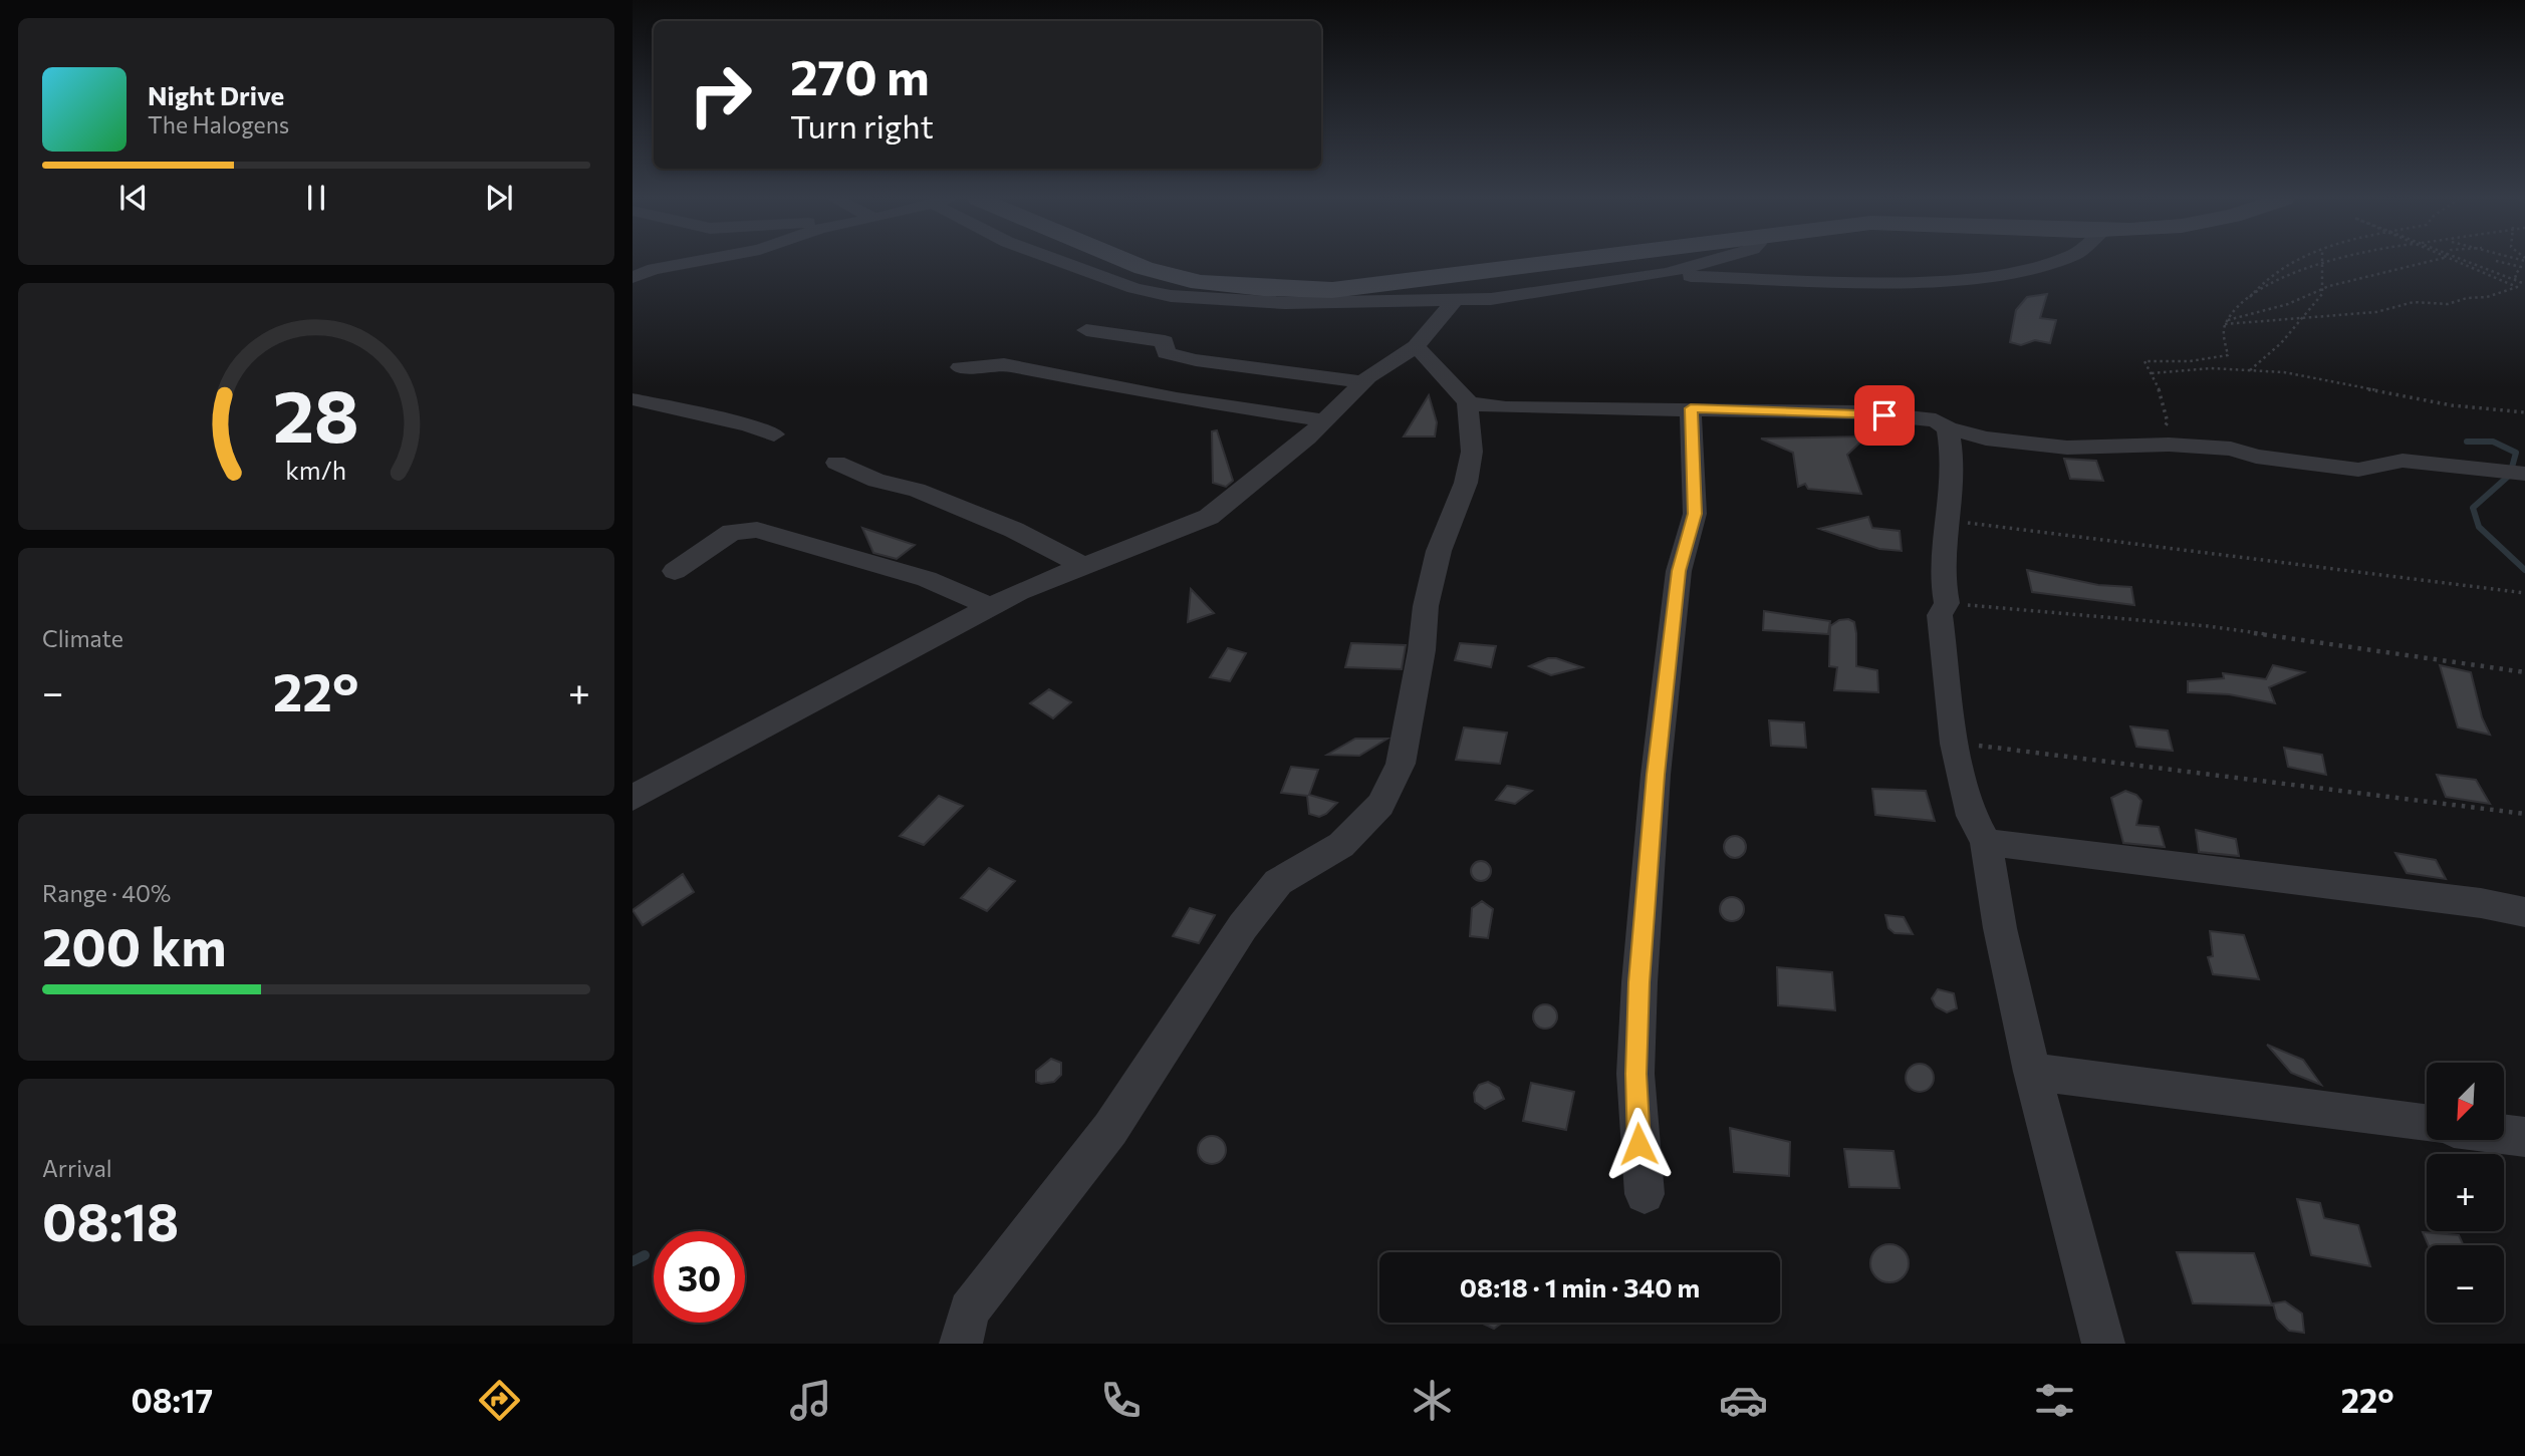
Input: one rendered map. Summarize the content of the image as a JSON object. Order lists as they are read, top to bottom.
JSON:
{
  "north": "bottom left",
  "page": {
    "turn": ["270 m", "Turn right"],
    "song": ["Night Drive", "The Halogens"],
    "tile": [
      "Climate",
      ["Range · 40%", "200 km"],
      ["Arrival", "08:18"]
    ],
    "heat": ["−", "22°", "+"],
    "map_buttons": ["+", "−"],
    "limit": "30",
    "trip": "08:18 · 1 min · 340 m",
    "tabs": ["08:17", "22°"],
    "gauge": ["28", "km/h"]
  }
}
